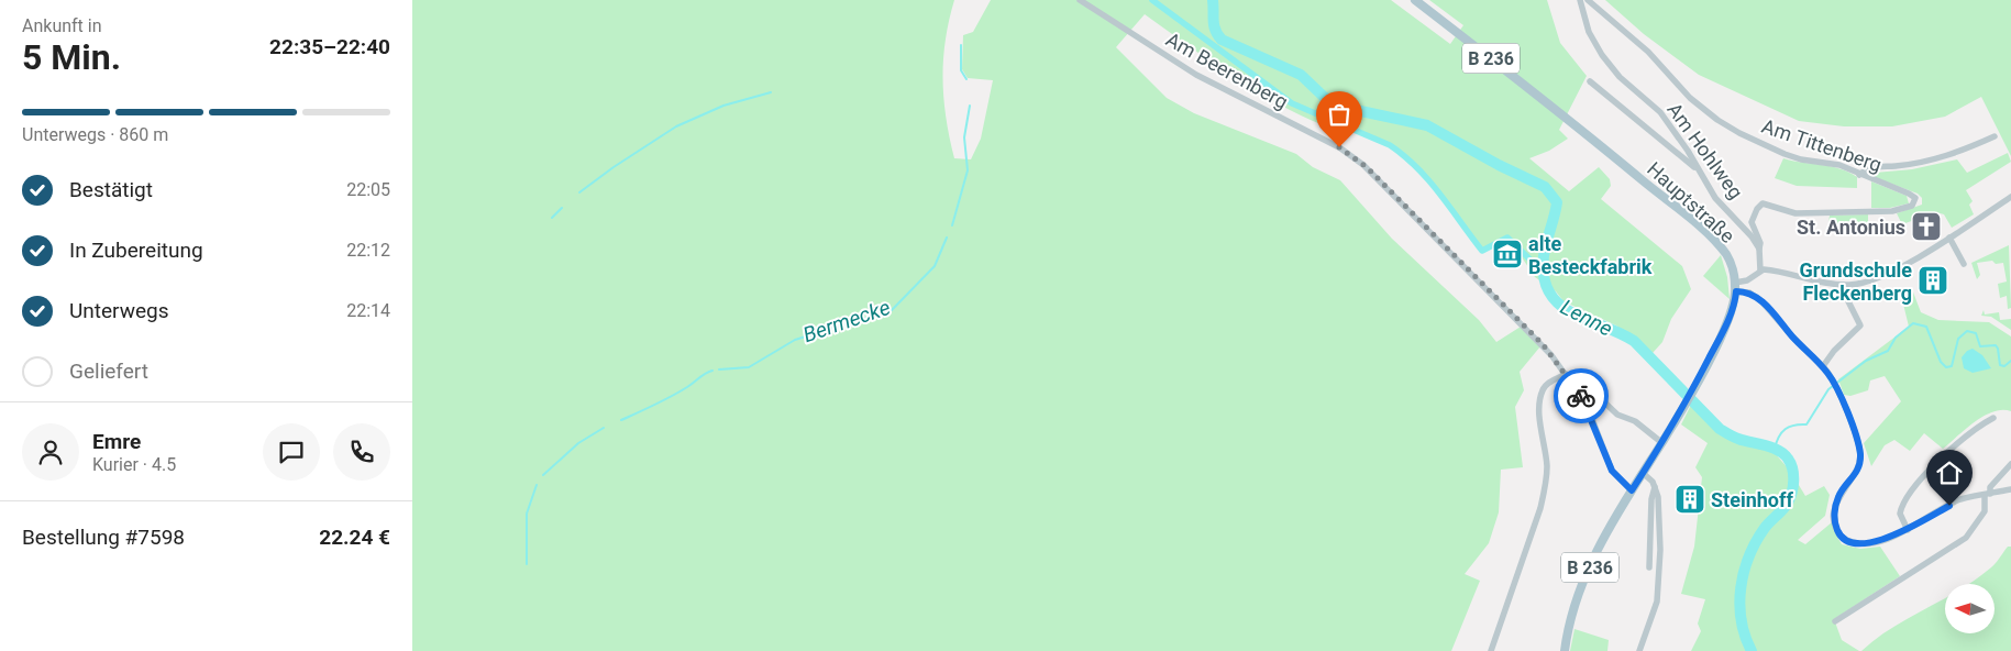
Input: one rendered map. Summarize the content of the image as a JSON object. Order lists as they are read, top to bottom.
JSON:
{
  "streets": {
    "main road": ["B 236", "Hauptstraße"],
    "street": ["Am Beerenberg", "Am Tittenberg", "Am Hohlweg"]
  },
  "crossings": [
    ["B 236", "Am Beerenberg"],
    ["B 236", "Hauptstraße"],
    ["Am Tittenberg", "Am Hohlweg"]
  ],
  "water": ["Lenne", "Bermecke"],
  "places": {
    "church": ["St. Antonius"],
    "museum": ["alte Besteckfabrik"],
    "building": ["Grundschule Fleckenberg", "Steinhoff"]
  },
  "north": "left",
  "page": {
    "heading": ["5 Min.", "Ankunft in", "22:35–22:40"],
    "panel": [
      "Emre",
      "Kurier · 4.5",
      "Bestellung #7598",
      "22.24 €"
    ],
    "bar": "Unterwegs · 860 m",
    "list": [
      ["Bestätigt", "22:05"],
      ["In Zubereitung", "22:12"],
      ["Unterwegs", "22:14"],
      "Geliefert"
    ]
  }
}
